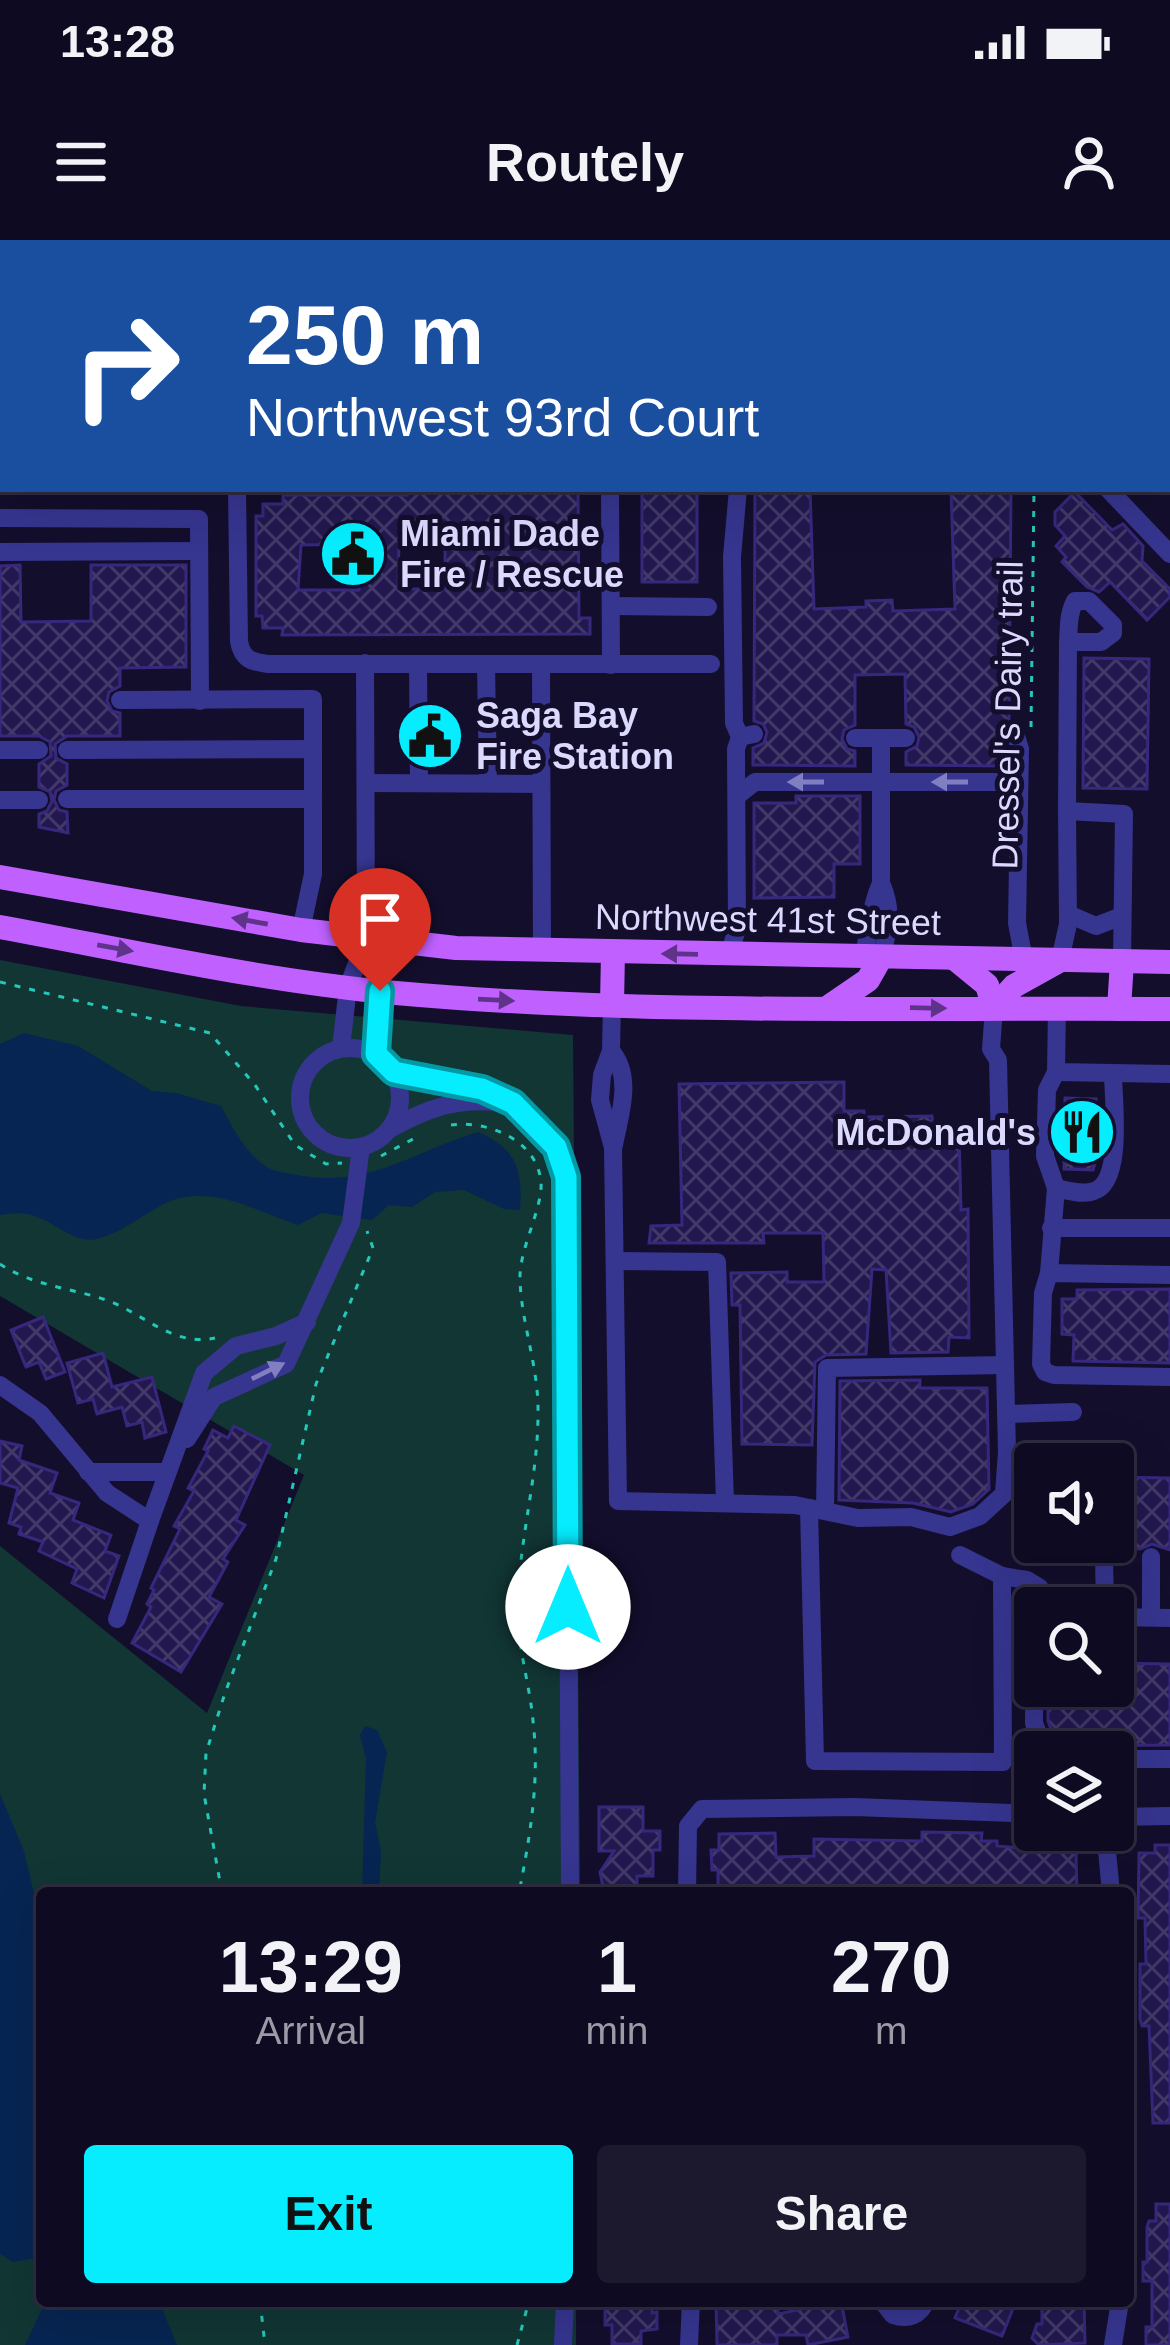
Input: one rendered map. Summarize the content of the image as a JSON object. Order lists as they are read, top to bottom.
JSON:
{
  "streets": {
    "main road": ["Northwest 41st Street"],
    "path": ["Dressel's Dairy trail"]
  },
  "places": {
    "public building": ["Miami Dade Fire / Rescue", "Saga Bay Fire Station"],
    "restaurant": ["McDonald's"]
  },
  "page": {
    "status": "13:28",
    "header": "Routely",
    "turn": ["250 m", "Northwest 93rd Court"],
    "eta": [
      "13:29",
      "Arrival",
      "1",
      "min",
      "270",
      "m"
    ],
    "buttons": ["Exit", "Share"]
  }
}
